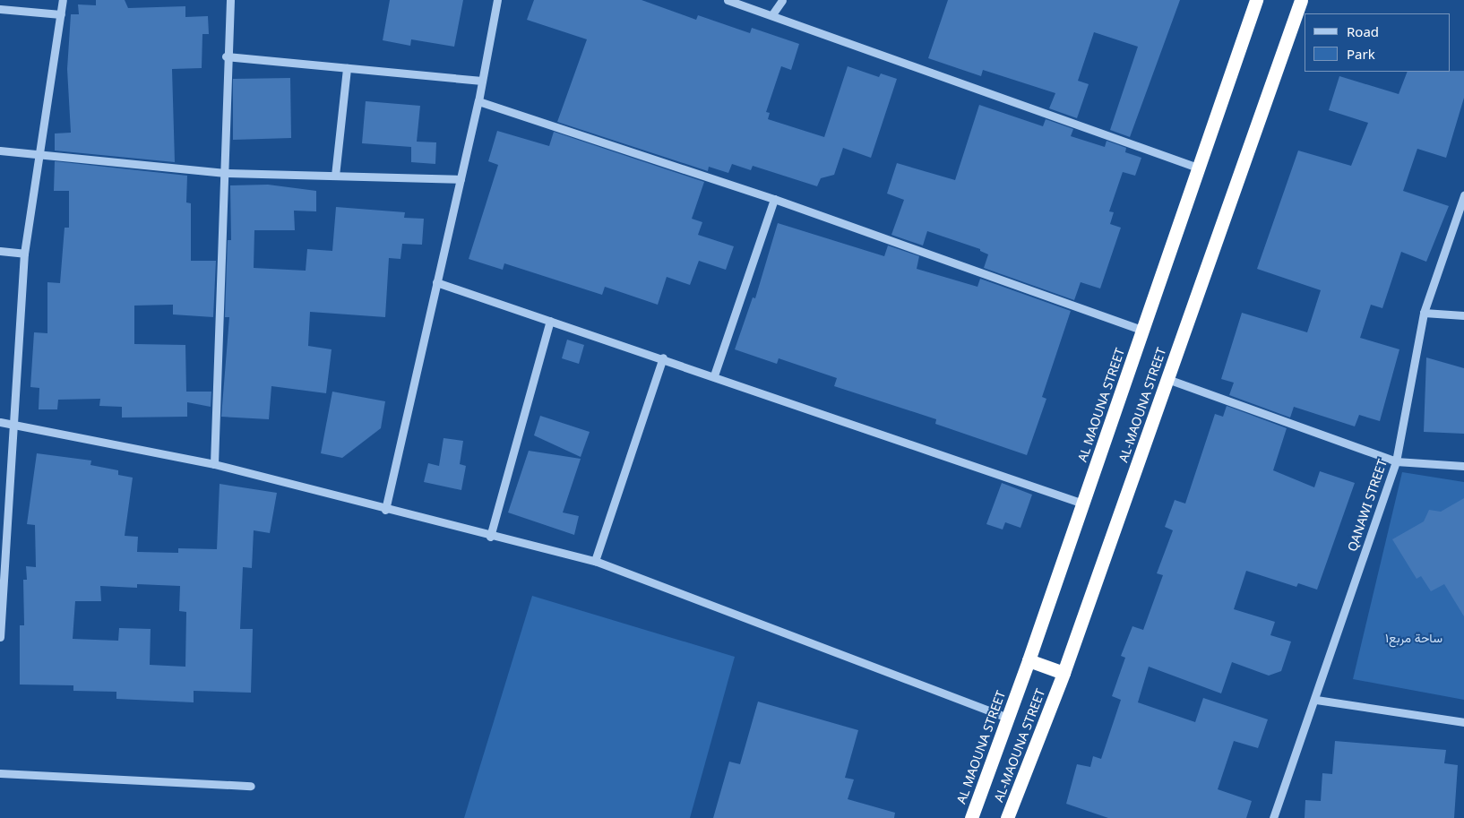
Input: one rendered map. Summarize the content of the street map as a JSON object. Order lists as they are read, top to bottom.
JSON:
{
  "streets": {
    "highway": ["AL MAOUNA STREET", "AL-MAOUNA STREET"],
    "street": ["QANAWI STREET"]
  },
  "parks": ["ساحة مربع١"],
  "legend": ["Road", "Park"]
}
